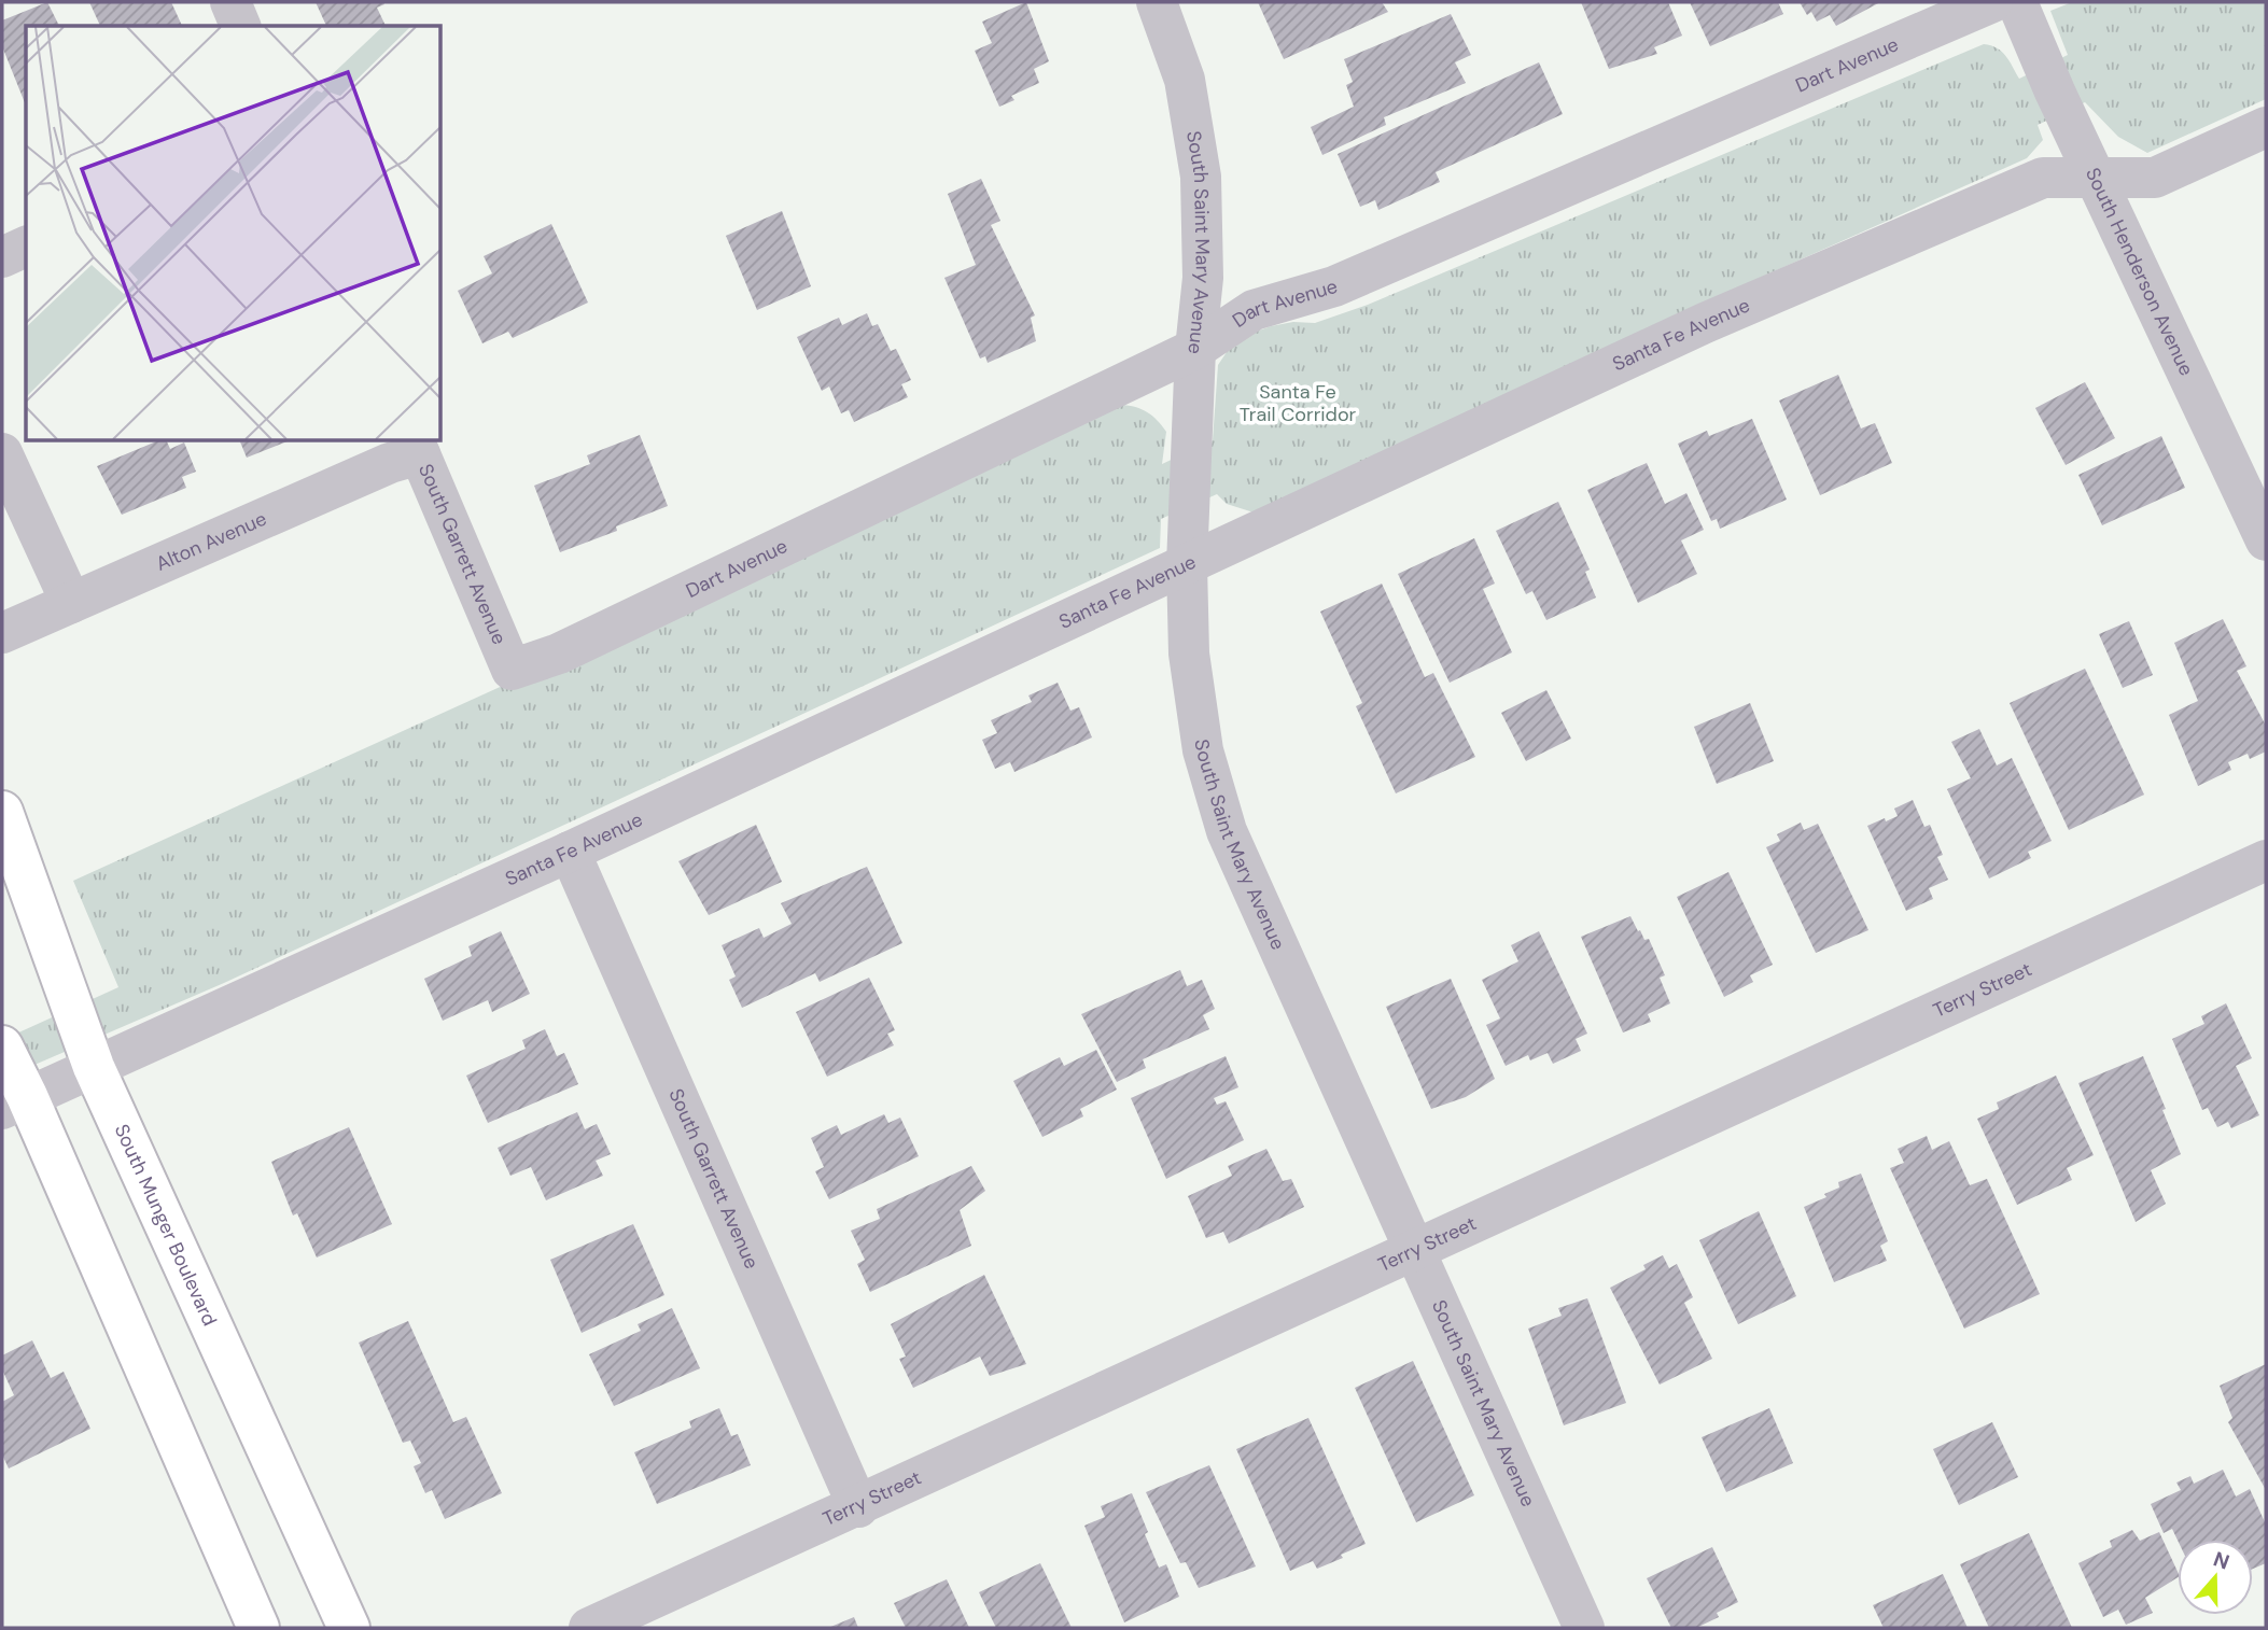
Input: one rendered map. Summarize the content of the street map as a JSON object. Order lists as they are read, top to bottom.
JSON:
{
  "streets": {
    "main road": ["South Munger Boulevard"],
    "street": [
      "Dart Avenue",
      "South Saint Mary Avenue",
      "South Henderson Avenue",
      "Santa Fe Avenue",
      "Alton Avenue",
      "South Garrett Avenue",
      "Terry Street"
    ]
  },
  "crossings": [
    ["Dart Avenue", "South Saint Mary Avenue"],
    ["Dart Avenue", "South Garrett Avenue"],
    ["South Saint Mary Avenue", "Santa Fe Avenue"],
    ["South Saint Mary Avenue", "Terry Street"],
    ["South Henderson Avenue", "Santa Fe Avenue"],
    ["Santa Fe Avenue", "South Garrett Avenue"],
    ["Santa Fe Avenue", "South Munger Boulevard"],
    ["Alton Avenue", "South Garrett Avenue"],
    ["South Garrett Avenue", "Terry Street"]
  ],
  "parks": ["Santa Fe Trail Corridor"],
  "north": "top"
}
